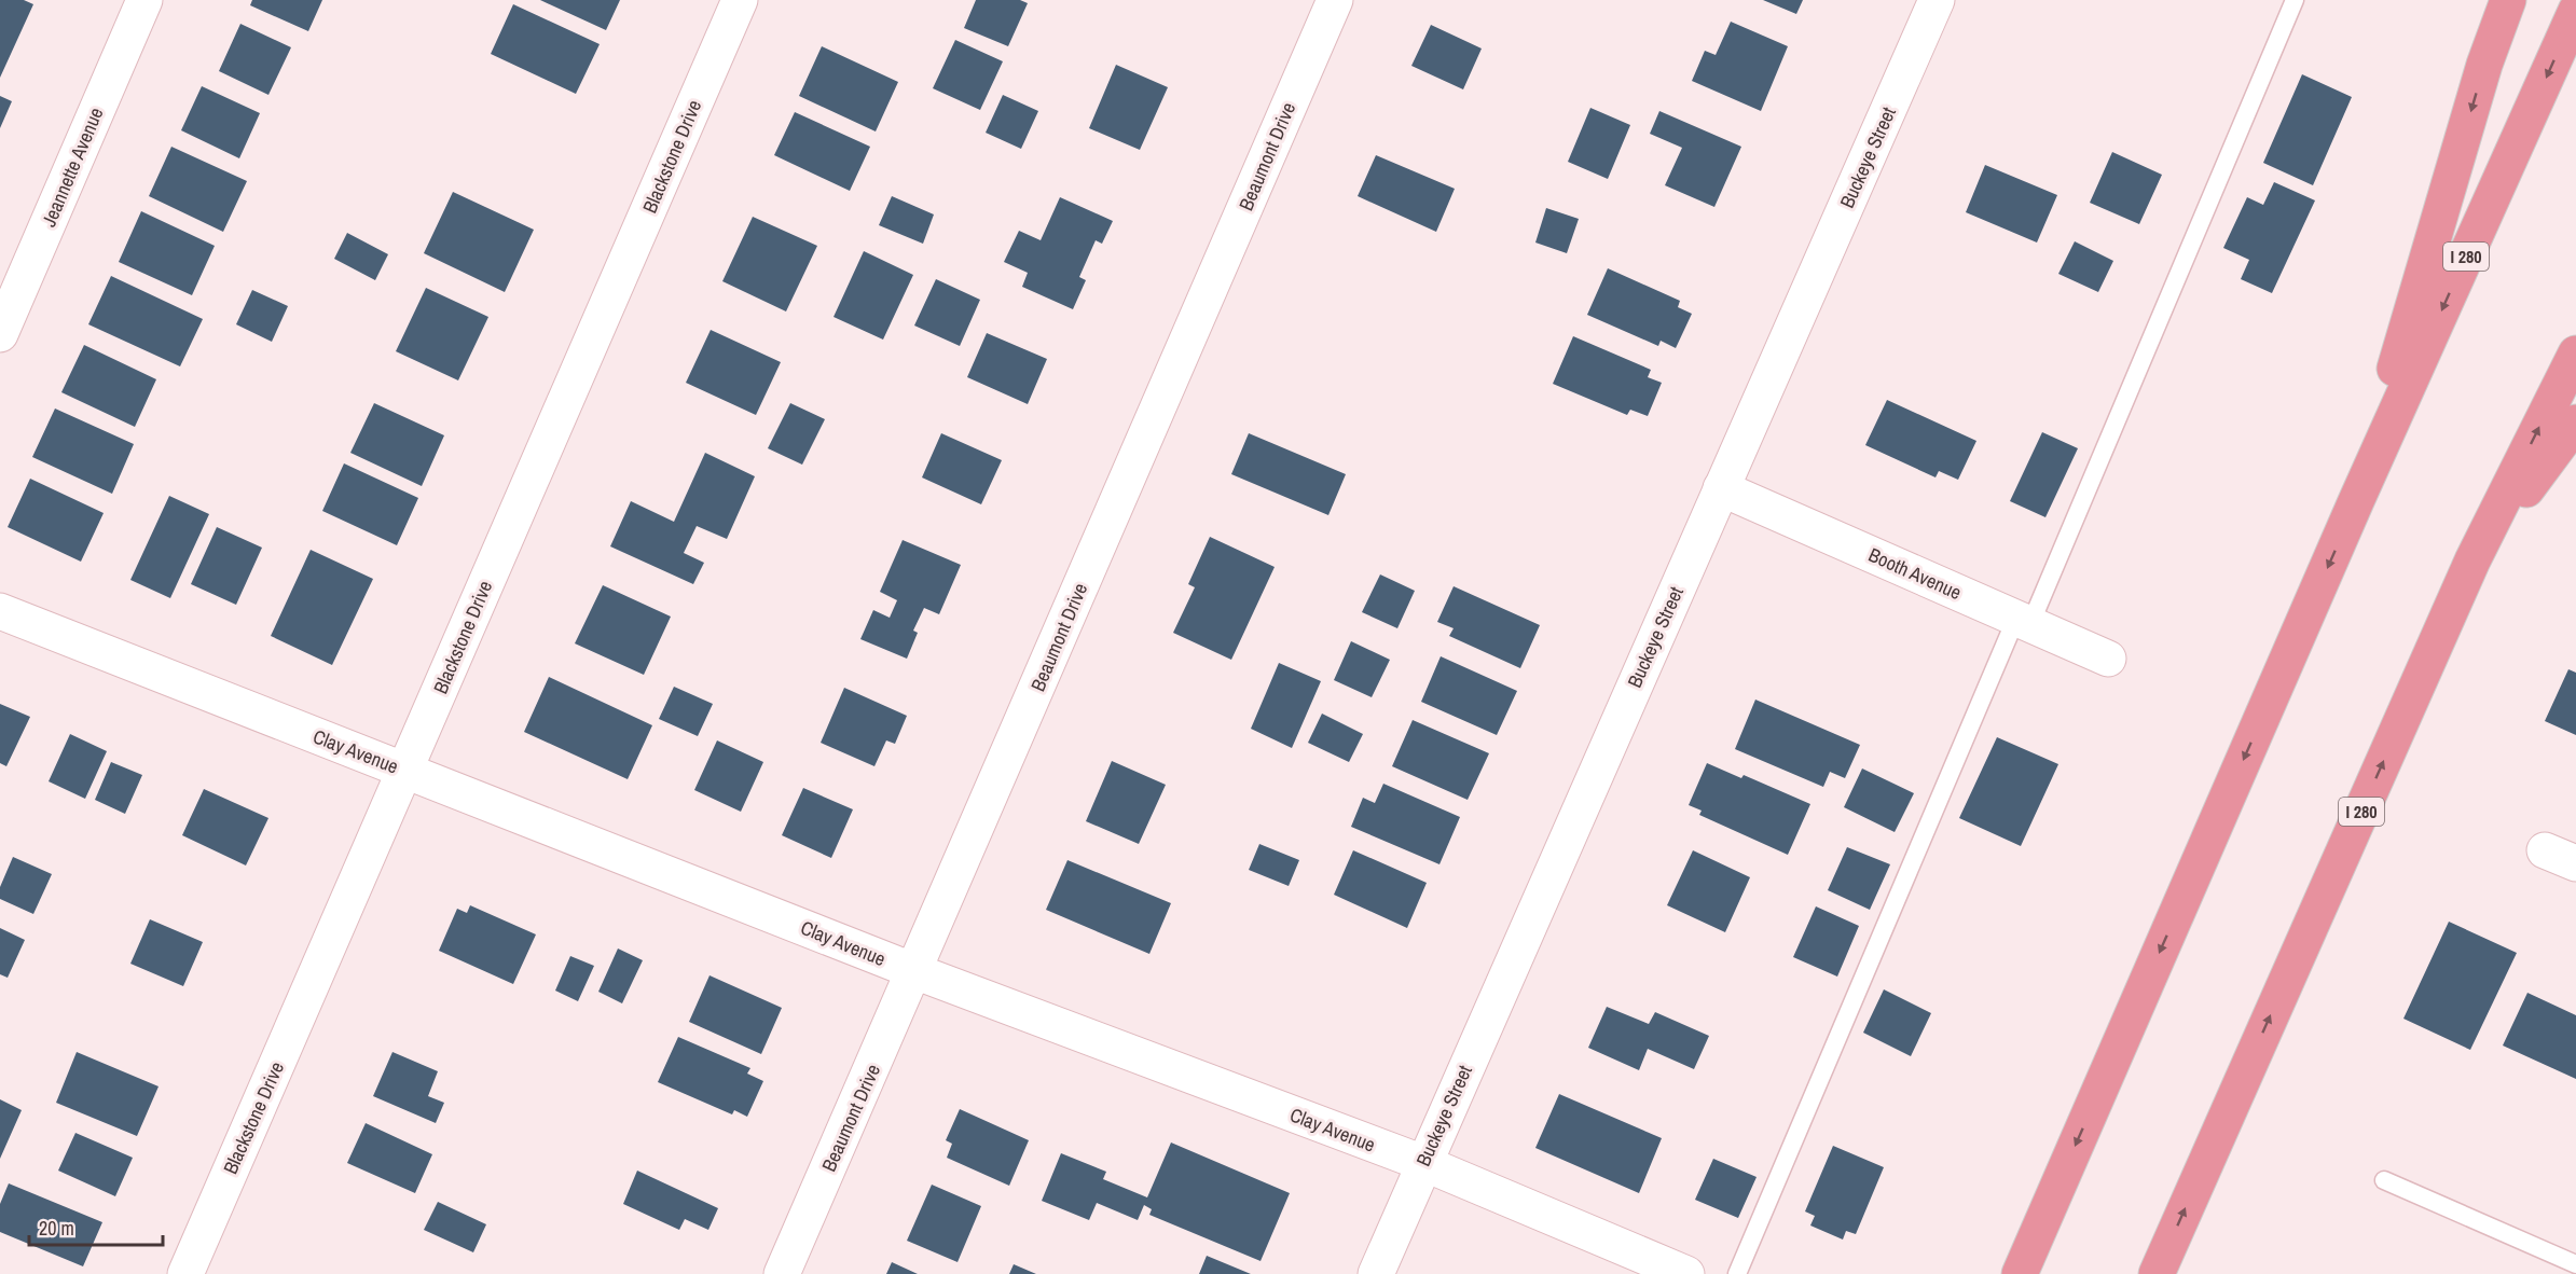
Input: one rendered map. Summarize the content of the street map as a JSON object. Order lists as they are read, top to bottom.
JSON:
{
  "streets": {
    "highway": ["I 280"],
    "street": [
      "Blackstone Drive",
      "Beaumont Drive",
      "Buckeye Street",
      "Jeannette Avenue",
      "Booth Avenue",
      "Clay Avenue"
    ]
  },
  "crossings": [
    ["Blackstone Drive", "Clay Avenue"],
    ["Beaumont Drive", "Clay Avenue"],
    ["Buckeye Street", "Booth Avenue"],
    ["Buckeye Street", "Clay Avenue"]
  ],
  "scale_bar": "20 m"
}
